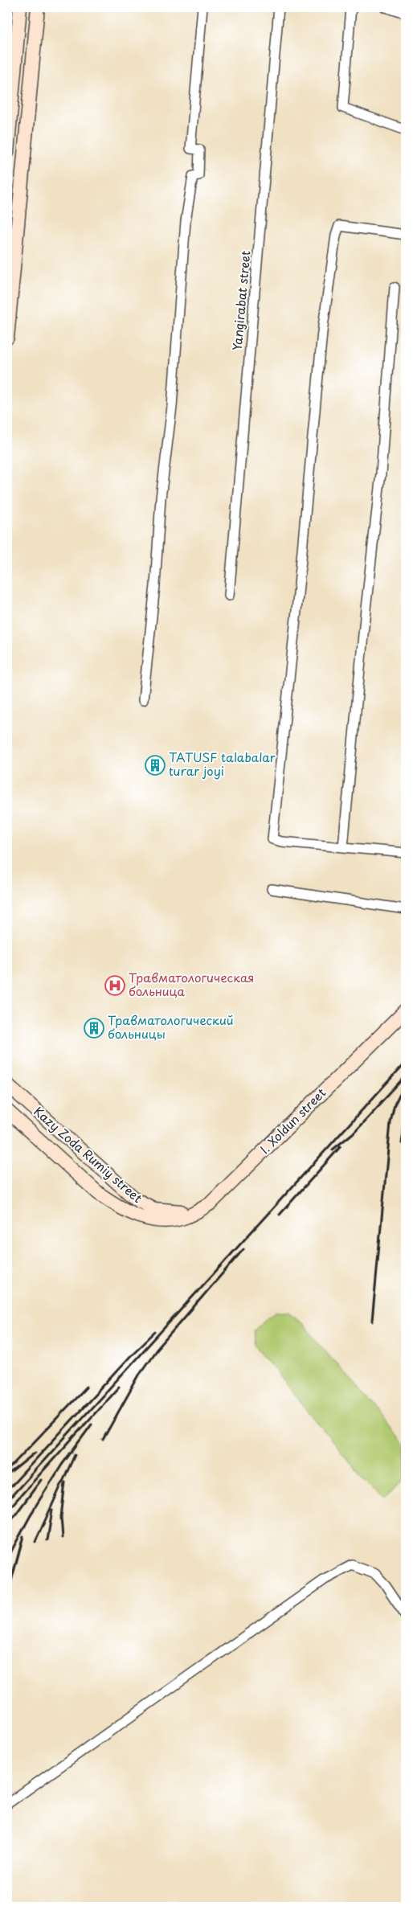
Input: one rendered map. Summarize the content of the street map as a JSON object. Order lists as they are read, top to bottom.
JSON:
{
  "streets": {
    "street": ["Yangirabat street", "I. Xoldun street", "Kazy Zoda Rumiy street"]
  },
  "crossings": [
    ["I. Xoldun street", "Kazy Zoda Rumiy street"]
  ],
  "places": {
    "building": ["TATUSF talabalar turar joyi", "Травматологический больницы"],
    "hospital": ["Травматологическая больница"]
  }
}
